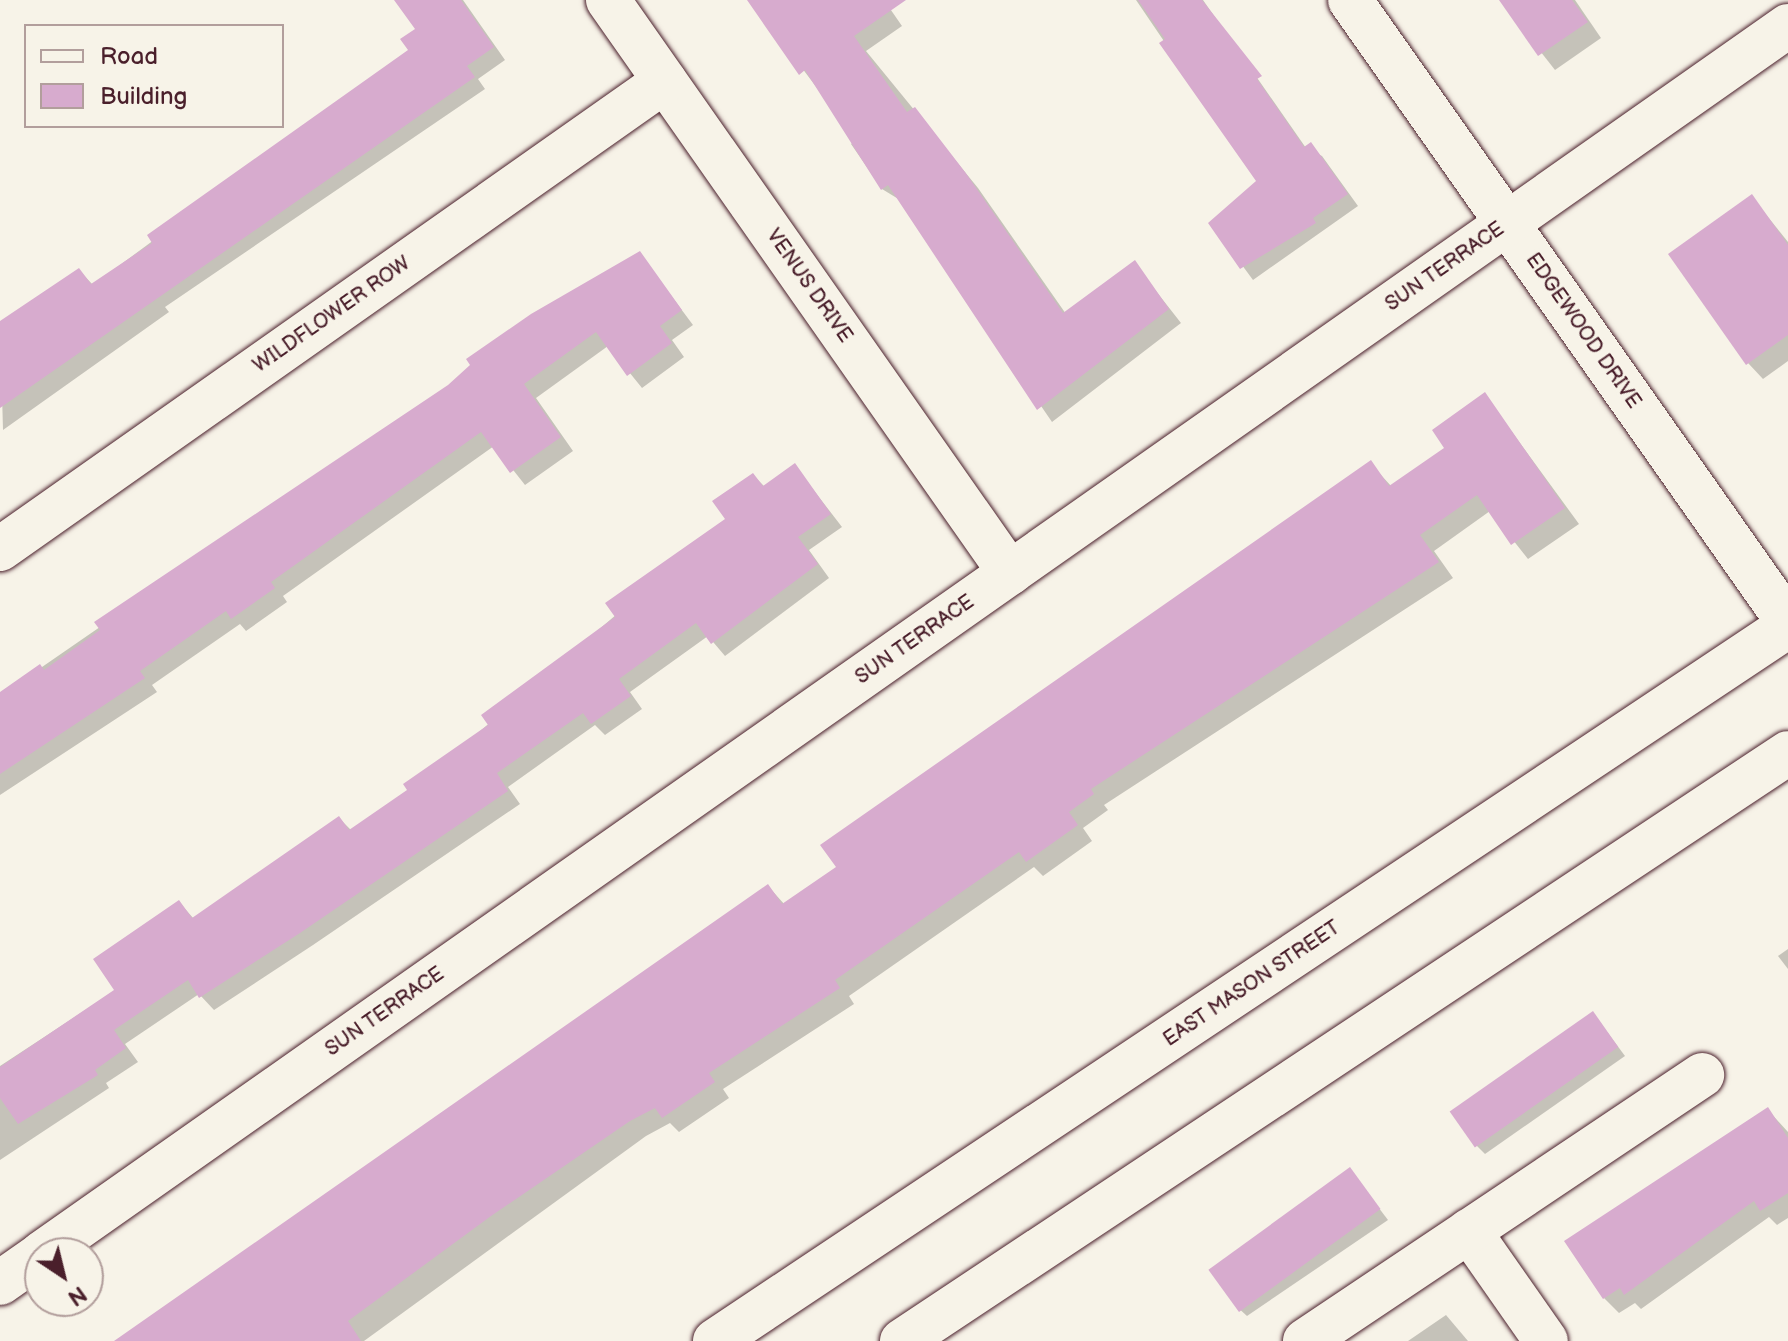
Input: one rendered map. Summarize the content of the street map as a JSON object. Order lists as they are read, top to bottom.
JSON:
{
  "streets": {
    "street": [
      "SUN TERRACE",
      "VENUS DRIVE",
      "WILDFLOWER ROW",
      "EDGEWOOD DRIVE",
      "EAST MASON STREET"
    ]
  },
  "crossings": [
    ["SUN TERRACE", "VENUS DRIVE"],
    ["SUN TERRACE", "EDGEWOOD DRIVE"],
    ["VENUS DRIVE", "WILDFLOWER ROW"],
    ["EDGEWOOD DRIVE", "EAST MASON STREET"]
  ],
  "legend": ["Road", "Building"],
  "north": "bottom right"
}
